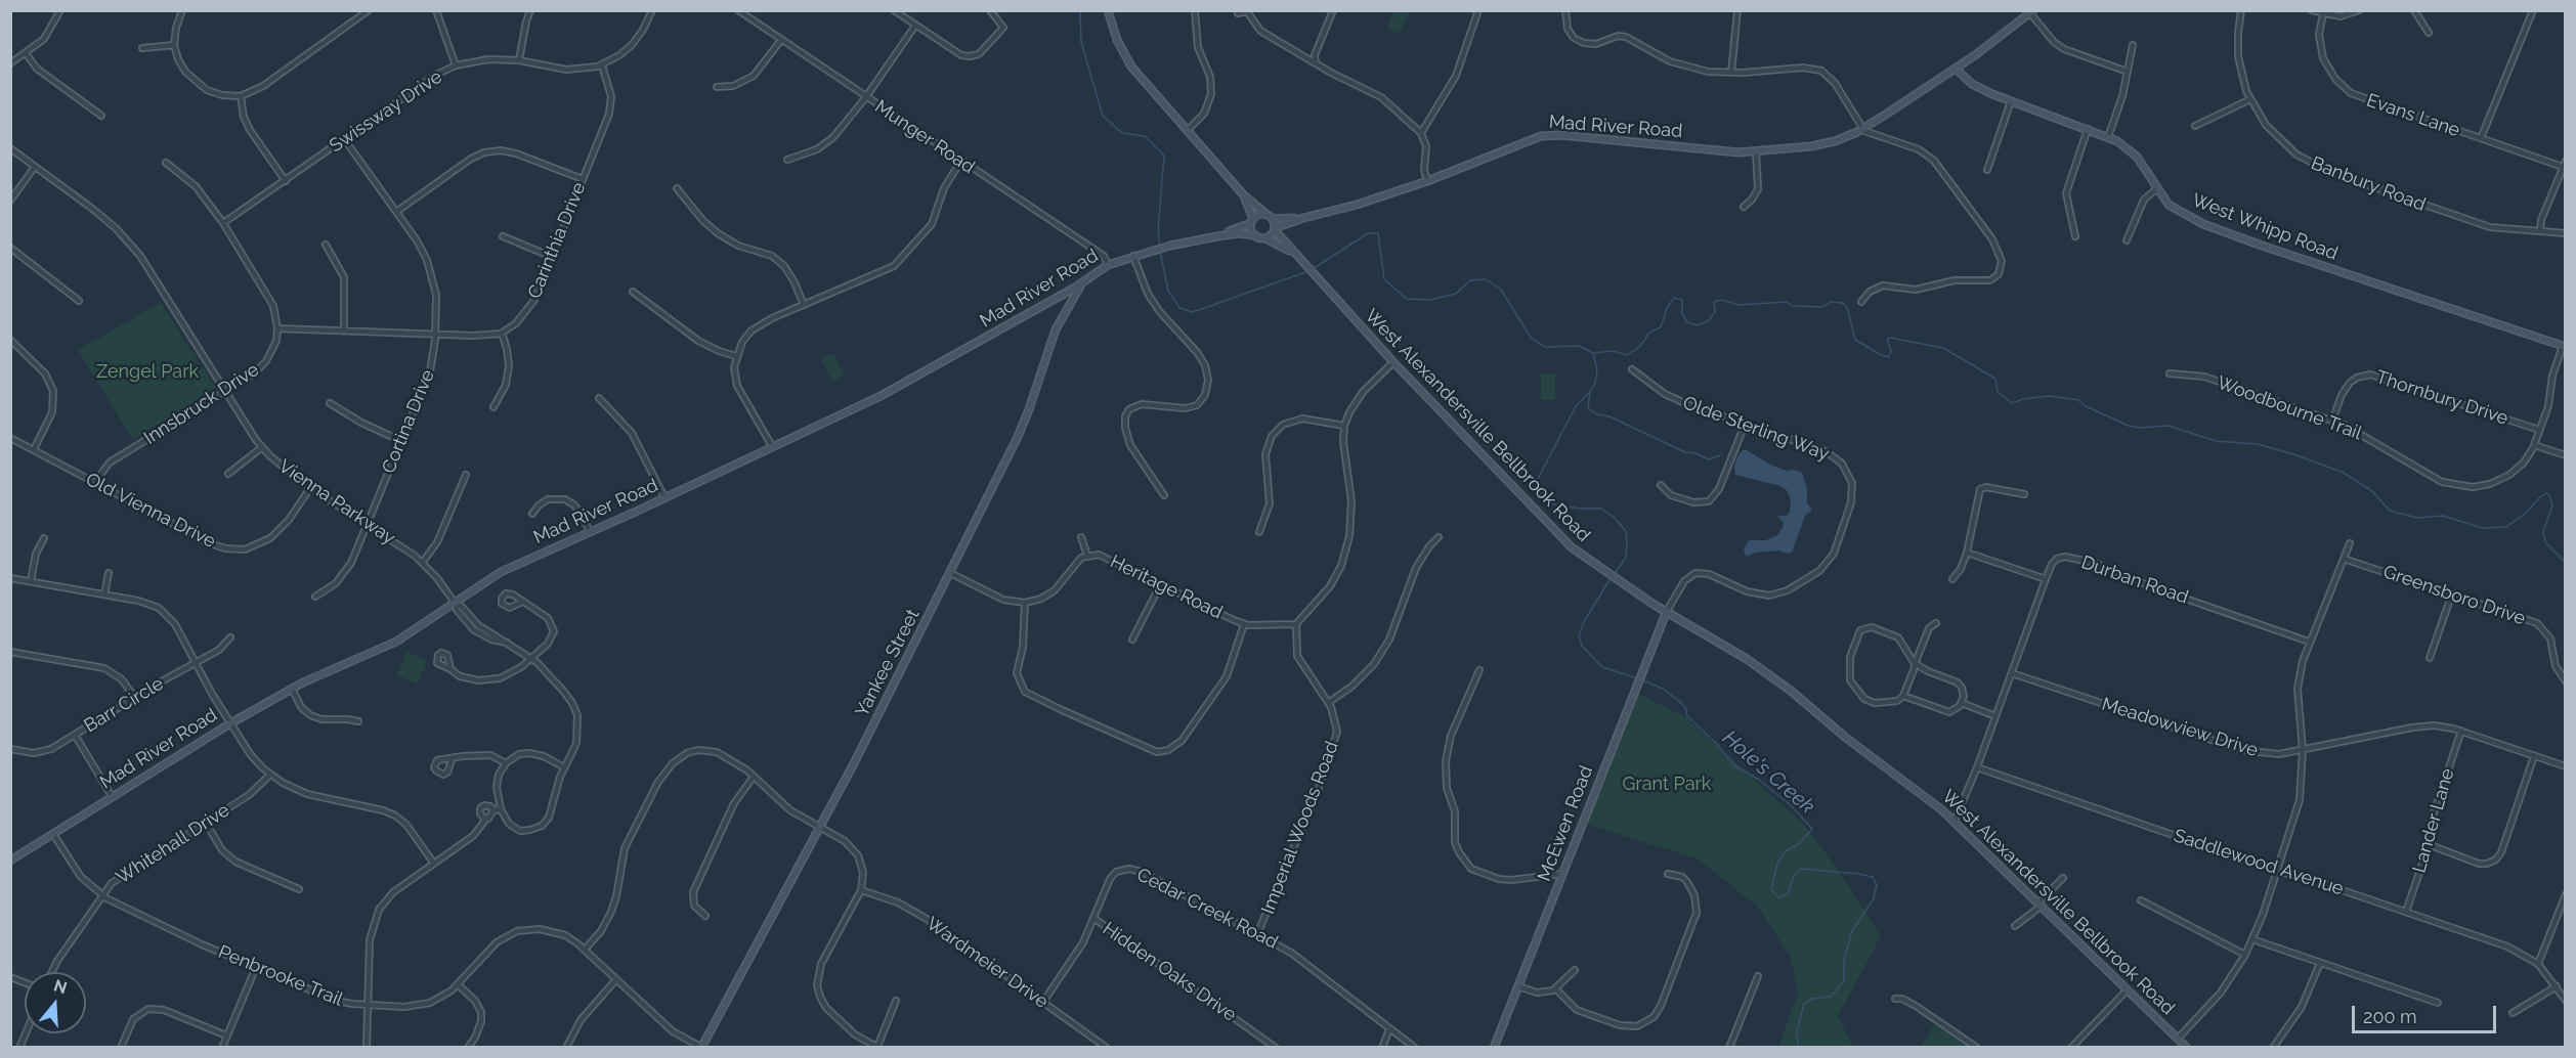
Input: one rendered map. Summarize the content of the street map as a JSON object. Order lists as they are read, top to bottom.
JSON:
{
  "streets": {
    "street": [
      "Swissway Drive",
      "Evans Lane",
      "Mad River Road",
      "Munger Road",
      "Banbury Road",
      "West Whipp Road",
      "Carinthia Drive",
      "Thornbury Drive",
      "Innsbruck Drive",
      "Woodbourne Trail",
      "Cortina Drive",
      "West Alexandersville Bellbrook Road",
      "Olde Sterling Way",
      "Vienna Parkway",
      "Old Vienna Drive",
      "Durban Road",
      "Heritage Road",
      "Greensboro Drive",
      "Yankee Street",
      "Barr Circle",
      "Meadowview Drive",
      "Lander Lane",
      "McEwen Road",
      "Imperial Woods Road",
      "Whitehall Drive",
      "Saddlewood Avenue",
      "Cedar Creek Road",
      "Wardmeier Drive",
      "Hidden Oaks Drive",
      "Penbrooke Trail"
    ]
  },
  "crossings": [
    ["Swissway Drive", "Carinthia Drive"],
    ["Swissway Drive", "Cortina Drive"],
    ["Mad River Road", "Munger Road"],
    ["Mad River Road", "West Whipp Road"],
    ["Mad River Road", "West Alexandersville Bellbrook Road"],
    ["Mad River Road", "Vienna Parkway"],
    ["Mad River Road", "Yankee Street"],
    ["Mad River Road", "Penbrooke Trail"],
    ["West Whipp Road", "Woodbourne Trail"],
    ["Thornbury Drive", "Woodbourne Trail"],
    ["Innsbruck Drive", "Vienna Parkway"],
    ["Innsbruck Drive", "Old Vienna Drive"],
    ["Cortina Drive", "Vienna Parkway"],
    ["West Alexandersville Bellbrook Road", "Olde Sterling Way"],
    ["West Alexandersville Bellbrook Road", "Durban Road"],
    ["West Alexandersville Bellbrook Road", "McEwen Road"],
    ["Olde Sterling Way", "McEwen Road"],
    ["Vienna Parkway", "Old Vienna Drive"],
    ["Durban Road", "Meadowview Drive"],
    ["Durban Road", "Saddlewood Avenue"],
    ["Heritage Road", "Imperial Woods Road"],
    ["Yankee Street", "Penbrooke Trail"],
    ["Meadowview Drive", "Lander Lane"],
    ["Lander Lane", "Saddlewood Avenue"],
    ["Imperial Woods Road", "Cedar Creek Road"],
    ["Whitehall Drive", "Penbrooke Trail"],
    ["Cedar Creek Road", "Wardmeier Drive"],
    ["Cedar Creek Road", "Hidden Oaks Drive"]
  ],
  "water": ["Hole's Creek"],
  "parks": ["Zengel Park", "Grant Park"],
  "scale_bar": "200 m",
  "north": "top"
}
